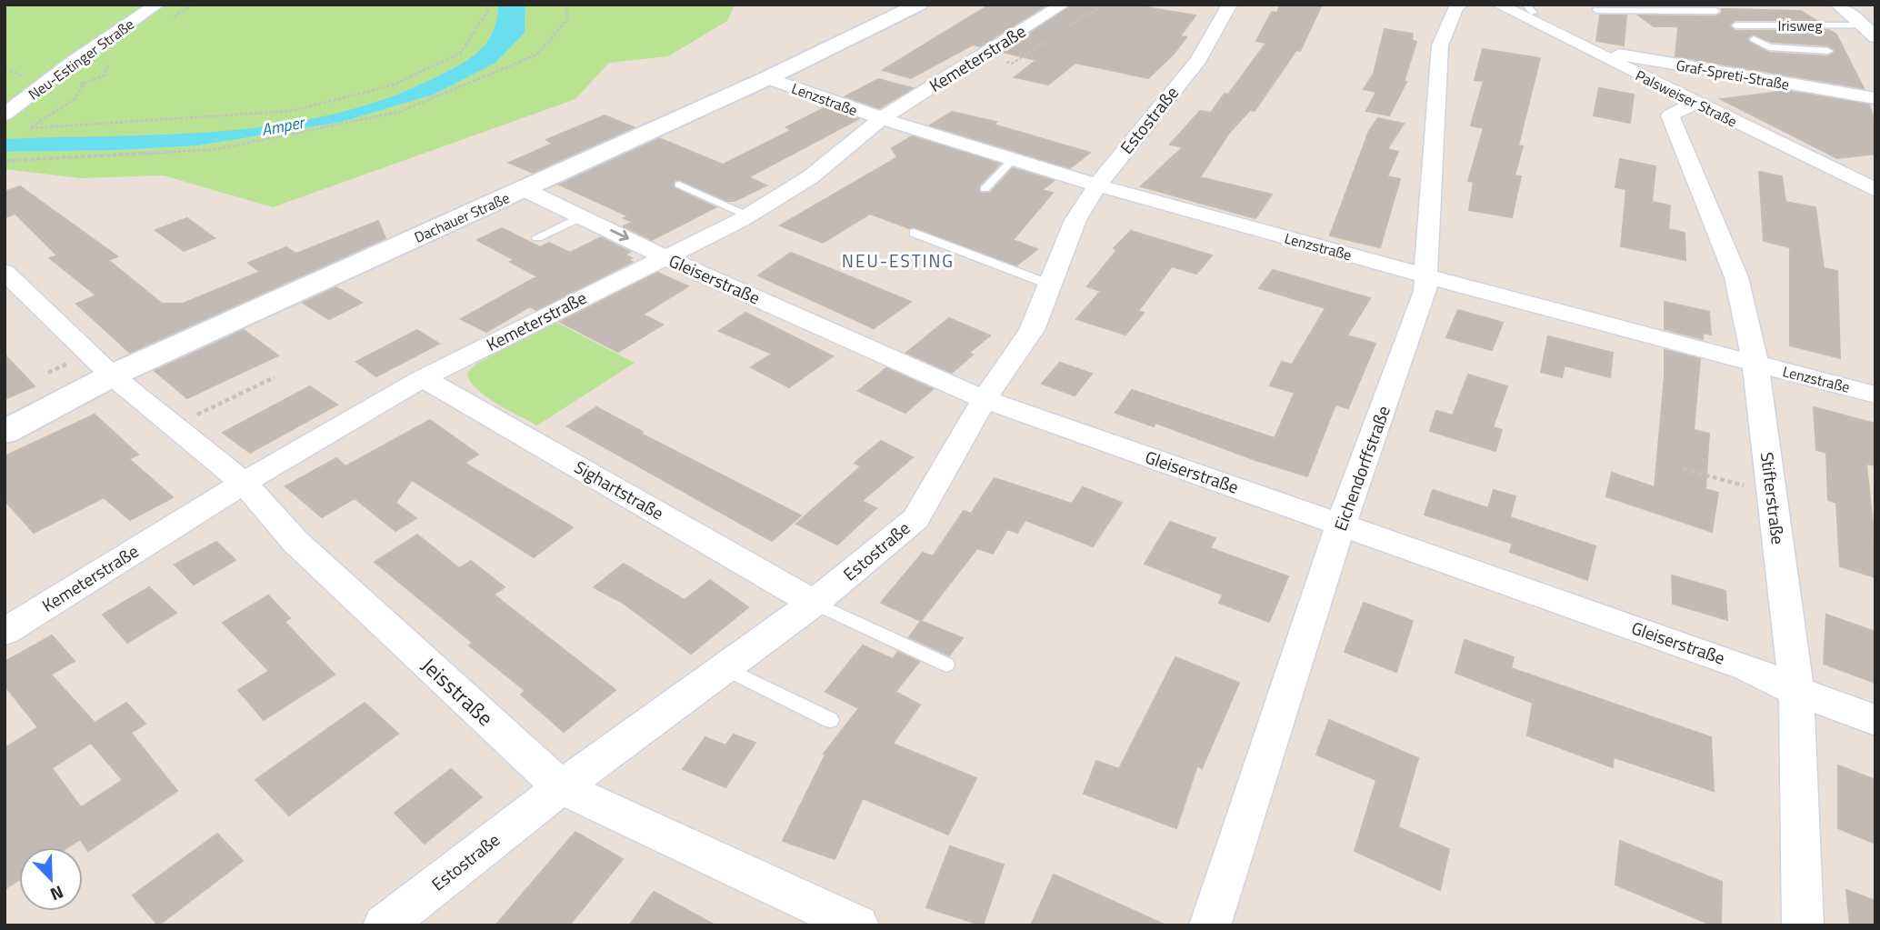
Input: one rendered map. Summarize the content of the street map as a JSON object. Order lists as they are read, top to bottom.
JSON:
{
  "streets": {
    "street": [
      "Kemeterstraße",
      "Neu-Estinger Straße",
      "Graf-Spreti-Straße",
      "Palsweiser Straße",
      "Lenzstraße",
      "Estostraße",
      "Dachauer Straße",
      "Gleiserstraße",
      "Eichendorffstraße",
      "Sighartstraße",
      "Stifterstraße",
      "Jeisstraße"
    ],
    "lane": ["Irisweg"]
  },
  "crossings": [
    ["Kemeterstraße", "Lenzstraße"],
    ["Kemeterstraße", "Gleiserstraße"],
    ["Kemeterstraße", "Sighartstraße"],
    ["Kemeterstraße", "Jeisstraße"],
    ["Graf-Spreti-Straße", "Palsweiser Straße"],
    ["Palsweiser Straße", "Stifterstraße"],
    ["Lenzstraße", "Estostraße"],
    ["Lenzstraße", "Dachauer Straße"],
    ["Lenzstraße", "Eichendorffstraße"],
    ["Lenzstraße", "Stifterstraße"],
    ["Estostraße", "Gleiserstraße"],
    ["Estostraße", "Sighartstraße"],
    ["Estostraße", "Jeisstraße"],
    ["Dachauer Straße", "Gleiserstraße"],
    ["Dachauer Straße", "Jeisstraße"],
    ["Gleiserstraße", "Eichendorffstraße"],
    ["Gleiserstraße", "Stifterstraße"]
  ],
  "districts": ["NEU-ESTING"],
  "water": ["Amper"],
  "north": "bottom right"
}
